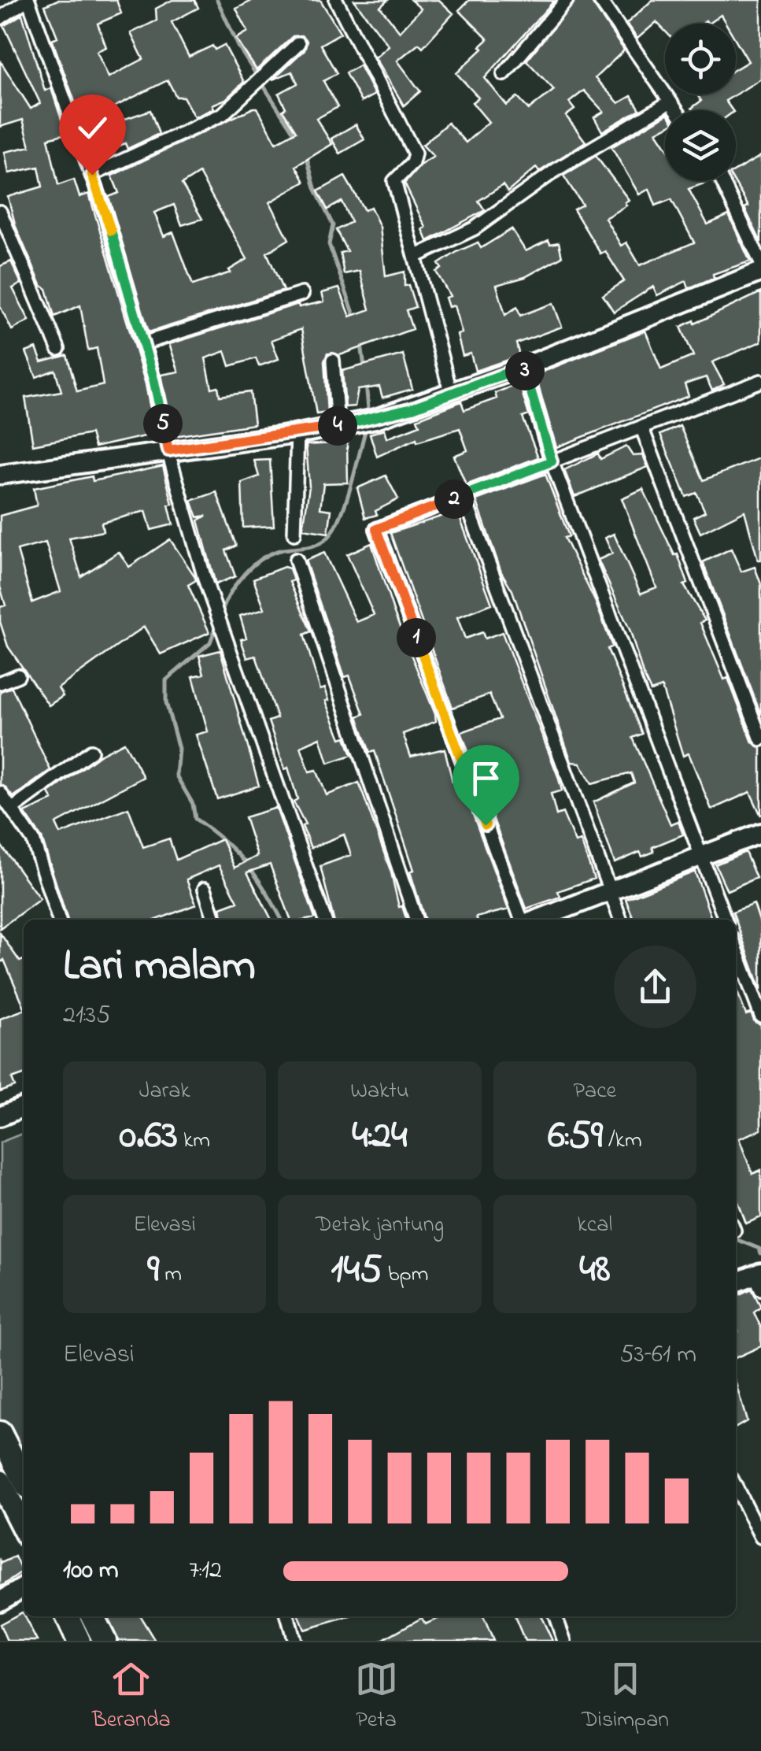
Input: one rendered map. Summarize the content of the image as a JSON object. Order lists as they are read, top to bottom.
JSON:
{
  "page": {
    "pins": [
      "3",
      "5",
      "4",
      "2",
      "1"
    ],
    "heading": ["Lari malam", "21:35"],
    "stats": [
      ["Jarak", "0.63 km"],
      ["Waktu", "4:24"],
      ["Pace", "6:59 /km"],
      ["Elevasi", "9 m"],
      ["Detak jantung", "145 bpm"],
      ["kcal", "48"]
    ],
    "chart": ["Elevasi", "53–61 m"],
    "list": [
      {
        "name": "100 m",
        "note": "7:12"
      }
    ],
    "tabs": ["Beranda", "Peta", "Disimpan"]
  }
}
